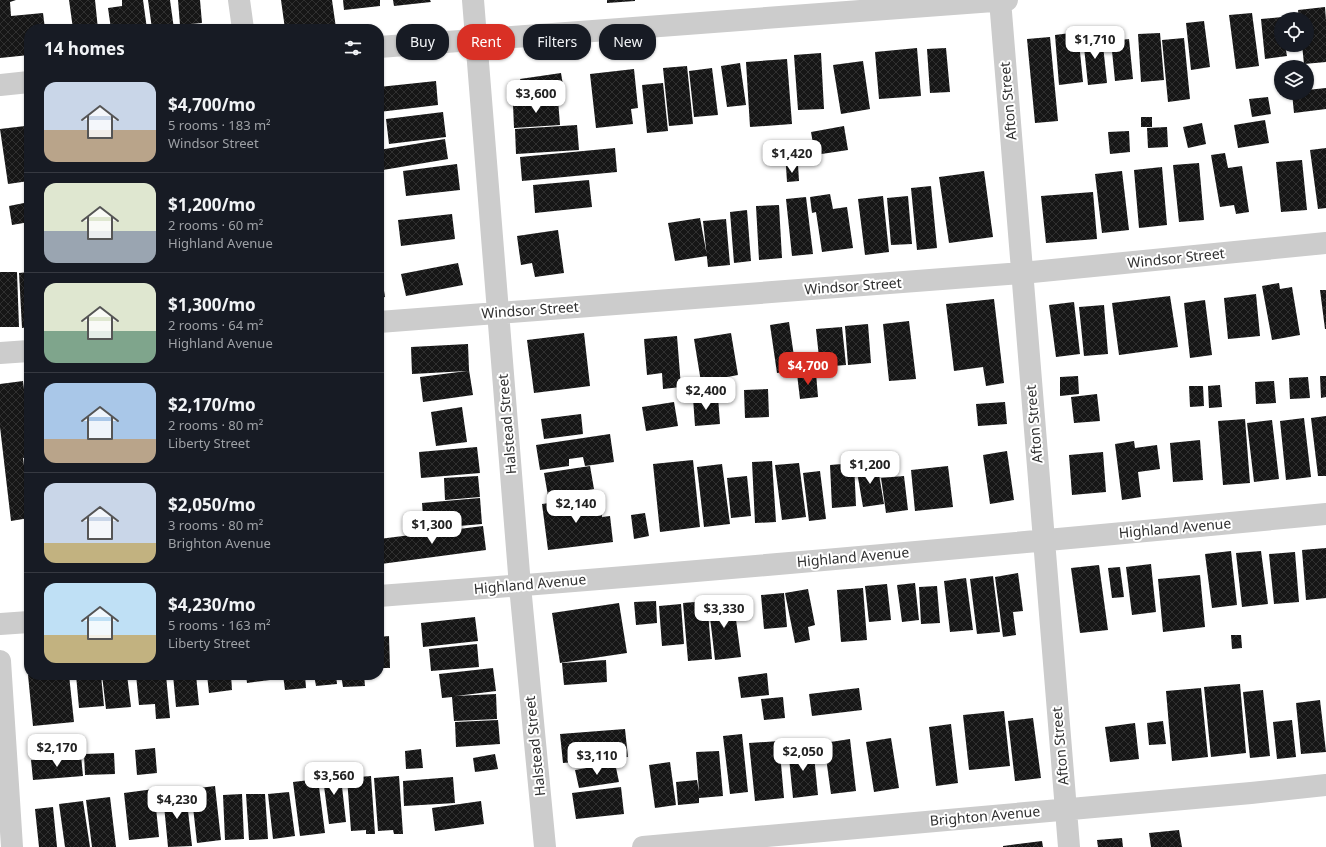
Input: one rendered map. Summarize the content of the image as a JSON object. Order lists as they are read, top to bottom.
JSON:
{
  "streets": {
    "street": [
      "Afton Street",
      "Windsor Street",
      "Halstead Street",
      "Highland Avenue",
      "Brighton Avenue"
    ]
  },
  "crossings": [
    ["Afton Street", "Windsor Street"],
    ["Afton Street", "Highland Avenue"],
    ["Afton Street", "Brighton Avenue"],
    ["Windsor Street", "Halstead Street"],
    ["Halstead Street", "Highland Avenue"]
  ],
  "page": {
    "chip": [
      "Buy",
      "Rent",
      "Filters",
      "New"
    ],
    "heading": "14 homes",
    "price": [
      "$1,710",
      "$3,600",
      "$1,420",
      "$4,700",
      "$2,400",
      "$1,200",
      "$2,140",
      "$1,300",
      "$3,330",
      "$2,170",
      "$2,050",
      "$3,110",
      "$3,560",
      "$4,230"
    ],
    "list": [
      {
        "name": "$4,700/mo",
        "note": "5 rooms · 183 m² · Windsor Street"
      },
      {
        "name": "$1,200/mo",
        "note": "2 rooms · 60 m² · Highland Avenue"
      },
      {
        "name": "$1,300/mo",
        "note": "2 rooms · 64 m² · Highland Avenue"
      },
      {
        "name": "$2,170/mo",
        "note": "2 rooms · 80 m² · Liberty Street"
      },
      {
        "name": "$2,050/mo",
        "note": "3 rooms · 80 m² · Brighton Avenue"
      },
      {
        "name": "$4,230/mo",
        "note": "5 rooms · 163 m² · Liberty Street"
      }
    ]
  }
}
